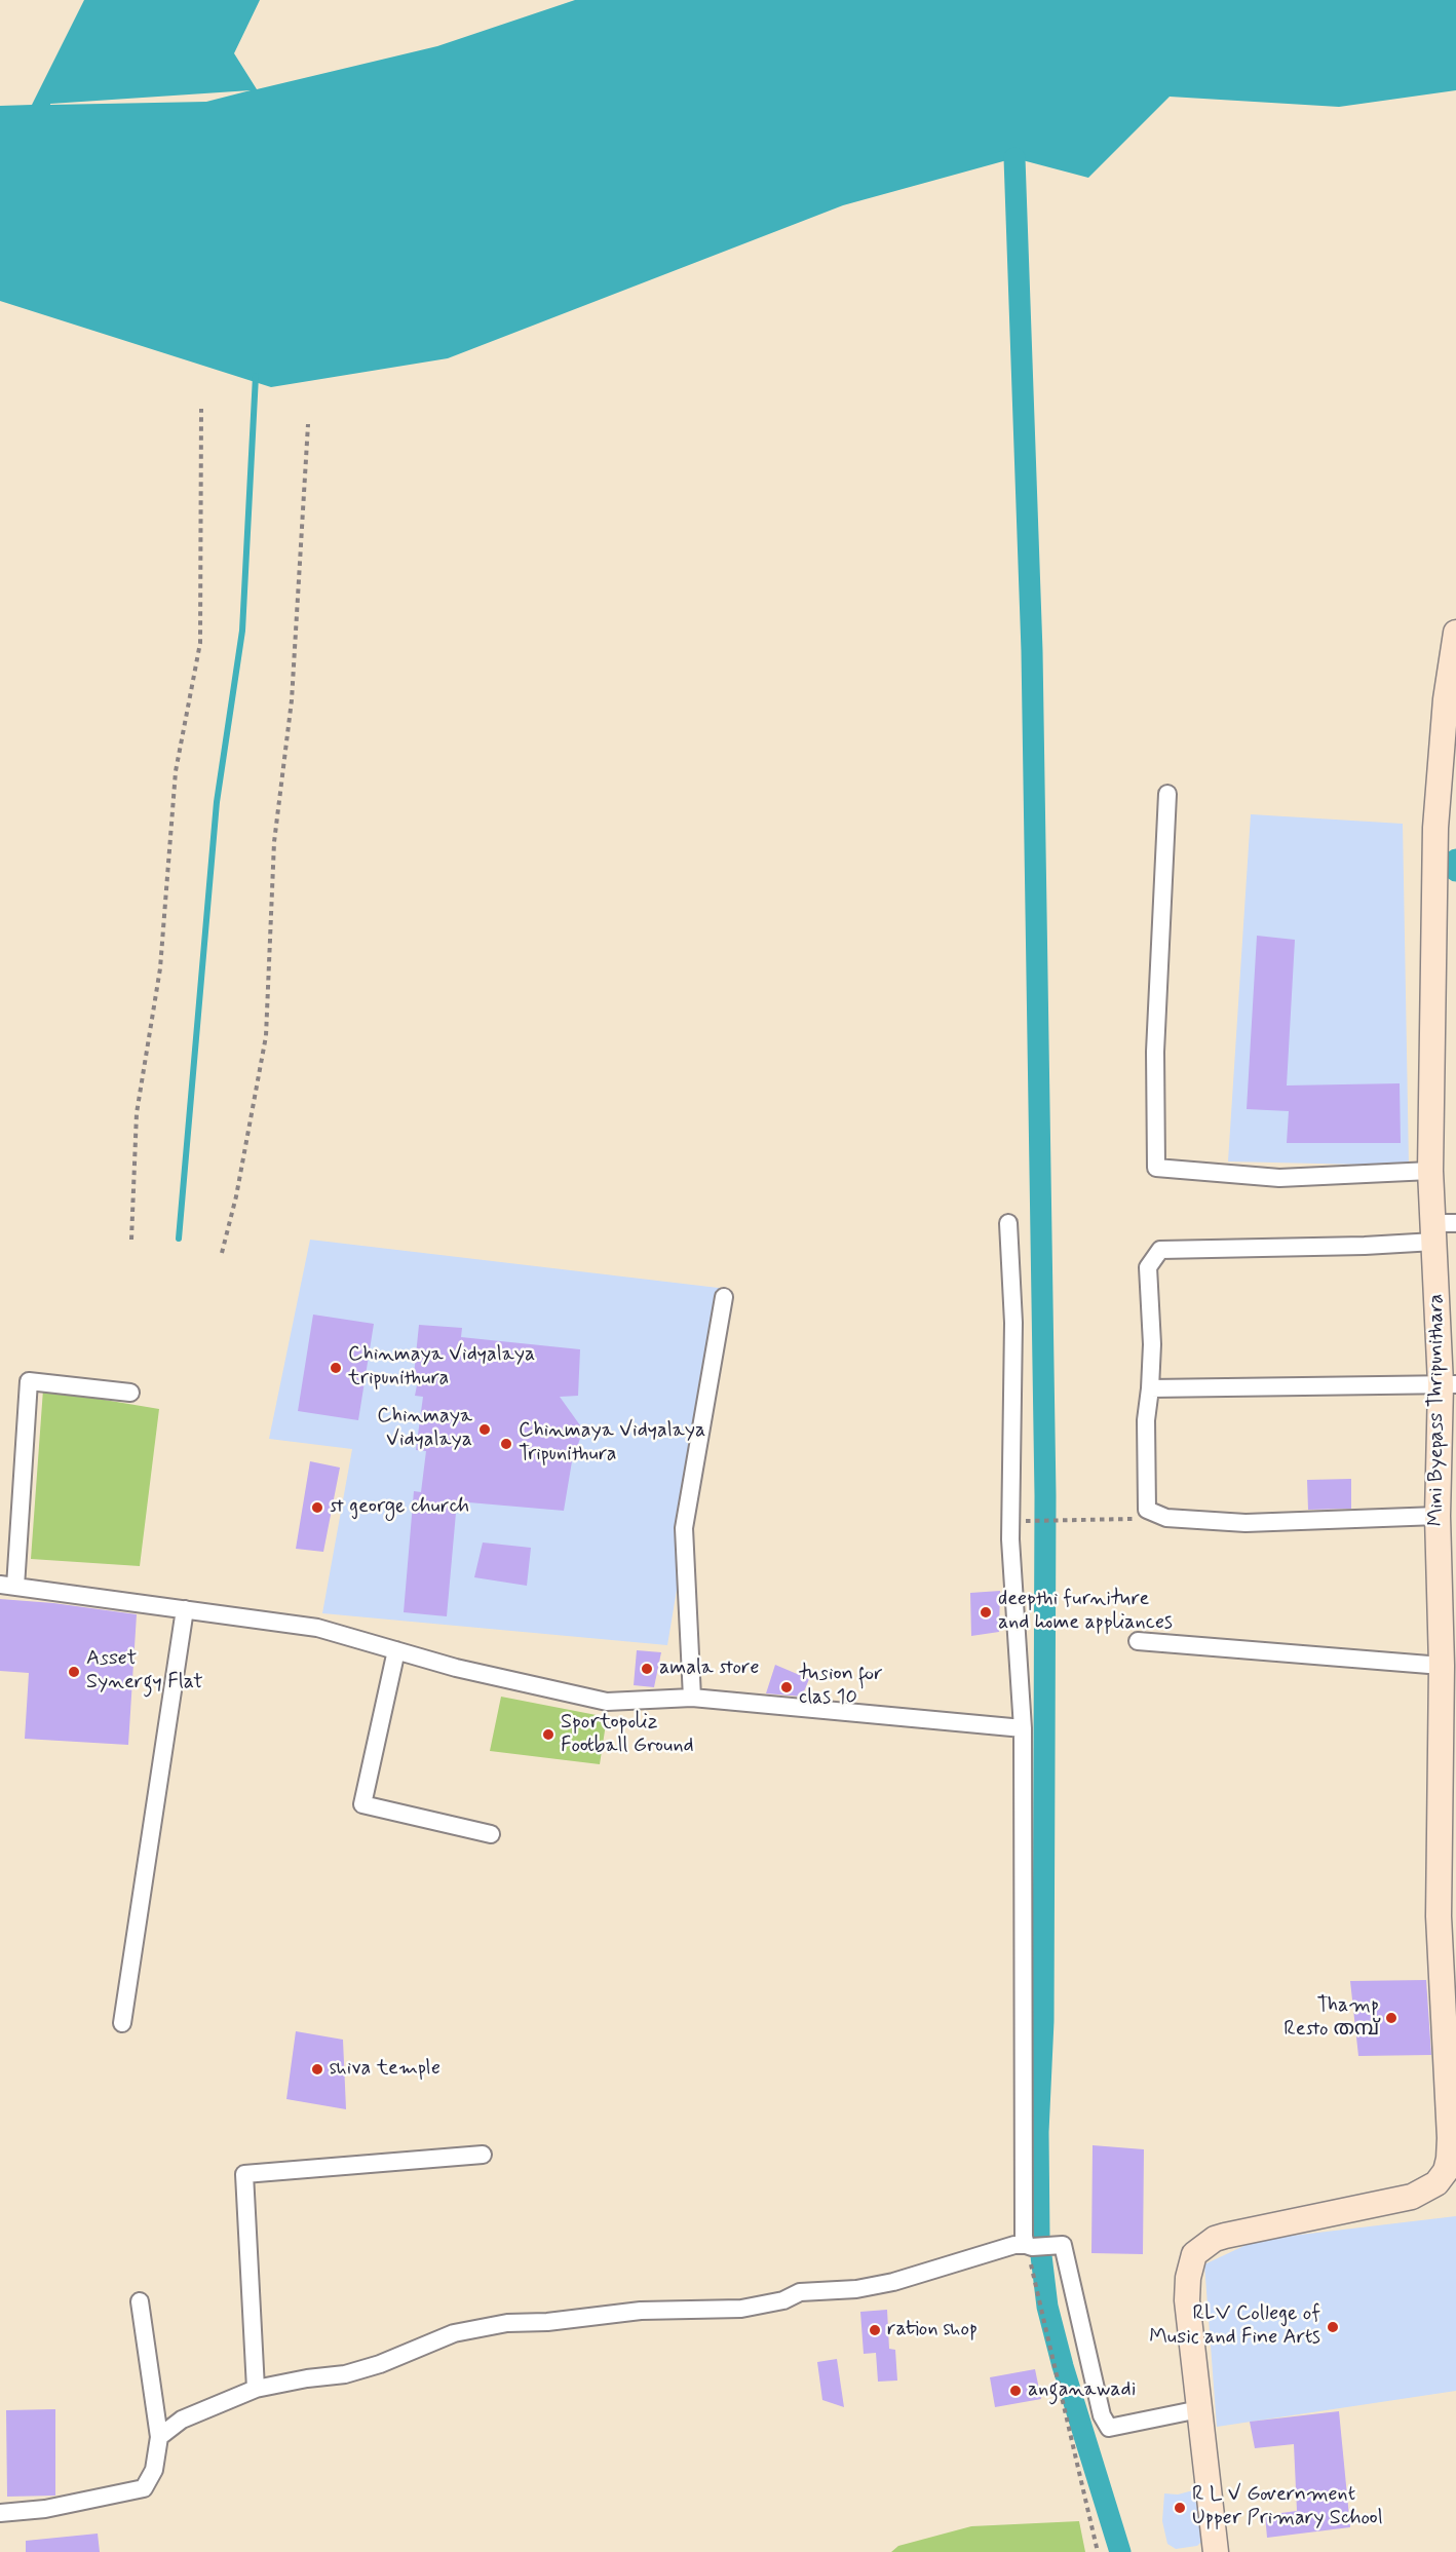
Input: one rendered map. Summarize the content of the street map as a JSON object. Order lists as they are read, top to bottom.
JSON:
{
  "streets": {
    "main road": ["Mini Byepass Thripunithara"]
  },
  "places": [
    "Chinmaya Vidyalaya tripunithura",
    "Chinmaya Vidyalaya",
    "Chinmaya Vidyalaya Tripunithura",
    "st george church",
    "deepthi furniture and home appliances",
    "amala store",
    "Asset Synergy Flat",
    "tusion for clas 10",
    "Sportopoliz Football Ground",
    "Thamp Resto തമ്പ്",
    "shiva temple",
    "RLV College of Music and Fine Arts",
    "ration shop",
    "anganawadi",
    "R L V Government Upper Primary School"
  ]
}
